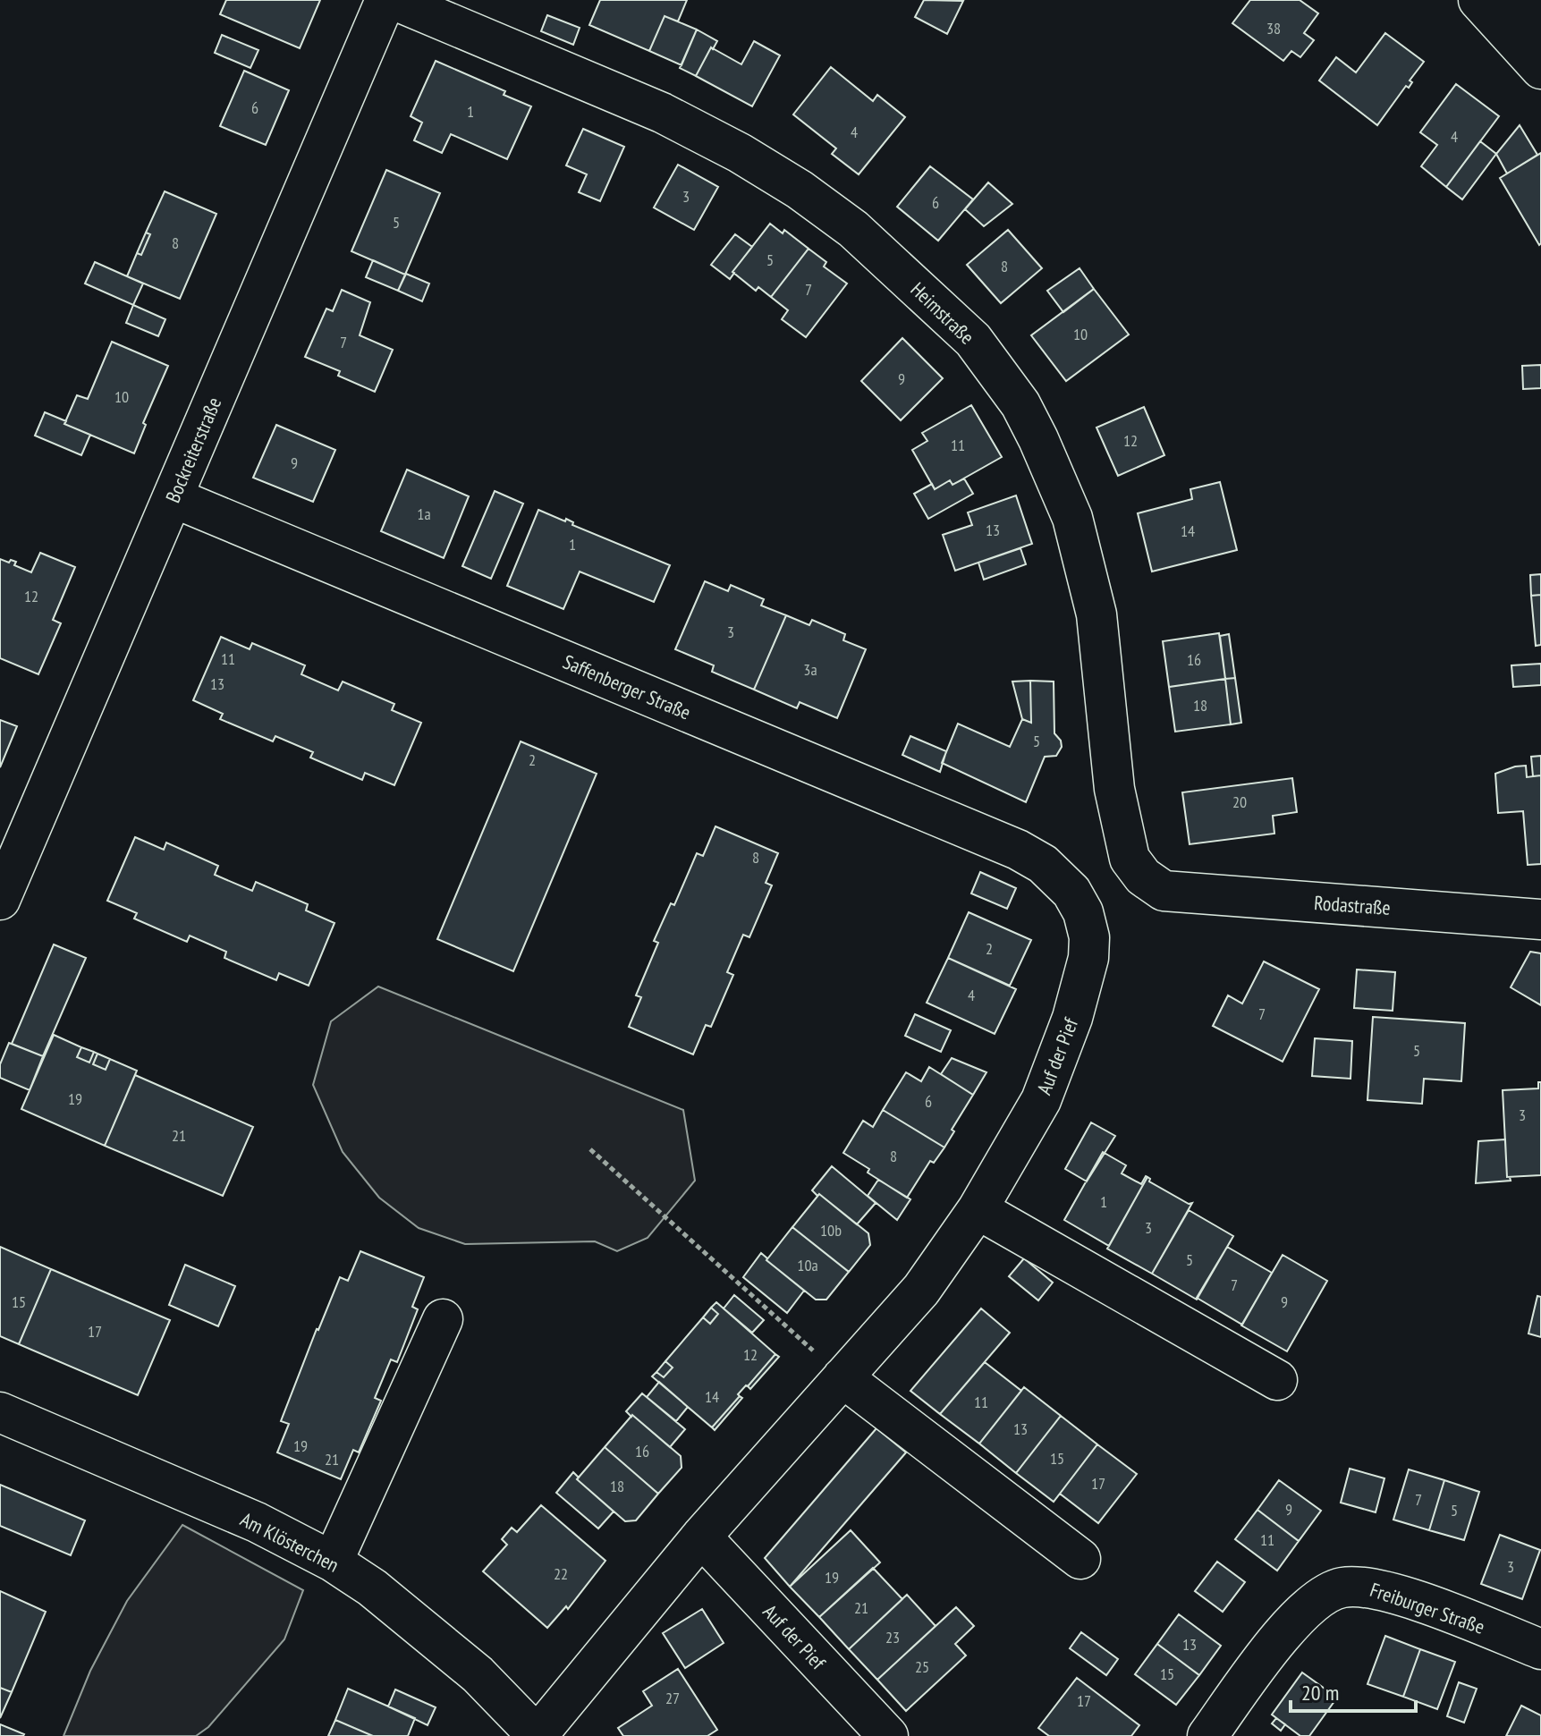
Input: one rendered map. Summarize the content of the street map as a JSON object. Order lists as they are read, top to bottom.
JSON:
{
  "streets": {
    "street": [
      "Heimstraße",
      "Bockreiterstraße",
      "Saffenberger Straße",
      "Rodastraße",
      "Auf der Pief",
      "Am Klösterchen",
      "Freiburger Straße"
    ]
  },
  "crossings": [
    ["Heimstraße", "Rodastraße"],
    ["Bockreiterstraße", "Saffenberger Straße"],
    ["Saffenberger Straße", "Auf der Pief"],
    ["Auf der Pief", "Am Klösterchen"]
  ],
  "house_numbers": [
    "38",
    "6",
    "1",
    "4",
    "4",
    "3",
    "6",
    "5",
    "8",
    "5",
    "8",
    "7",
    "10",
    "7",
    "9",
    "10",
    "12",
    "11",
    "9",
    "1a",
    "13",
    "14",
    "1",
    "12",
    "3",
    "11",
    "16",
    "3a",
    "13",
    "18",
    "5",
    "2",
    "20",
    "8",
    "2",
    "4",
    "7",
    "5",
    "19",
    "6",
    "3",
    "21",
    "8",
    "1",
    "3",
    "10b",
    "5",
    "10a",
    "7",
    "15",
    "9",
    "17",
    "12",
    "14",
    "11",
    "13",
    "19",
    "16",
    "15",
    "21",
    "17",
    "18",
    "7",
    "9",
    "5",
    "11",
    "3",
    "22",
    "19",
    "21",
    "23",
    "13",
    "25",
    "15",
    "27",
    "17"
  ],
  "scale_bar": "20 m"
}
